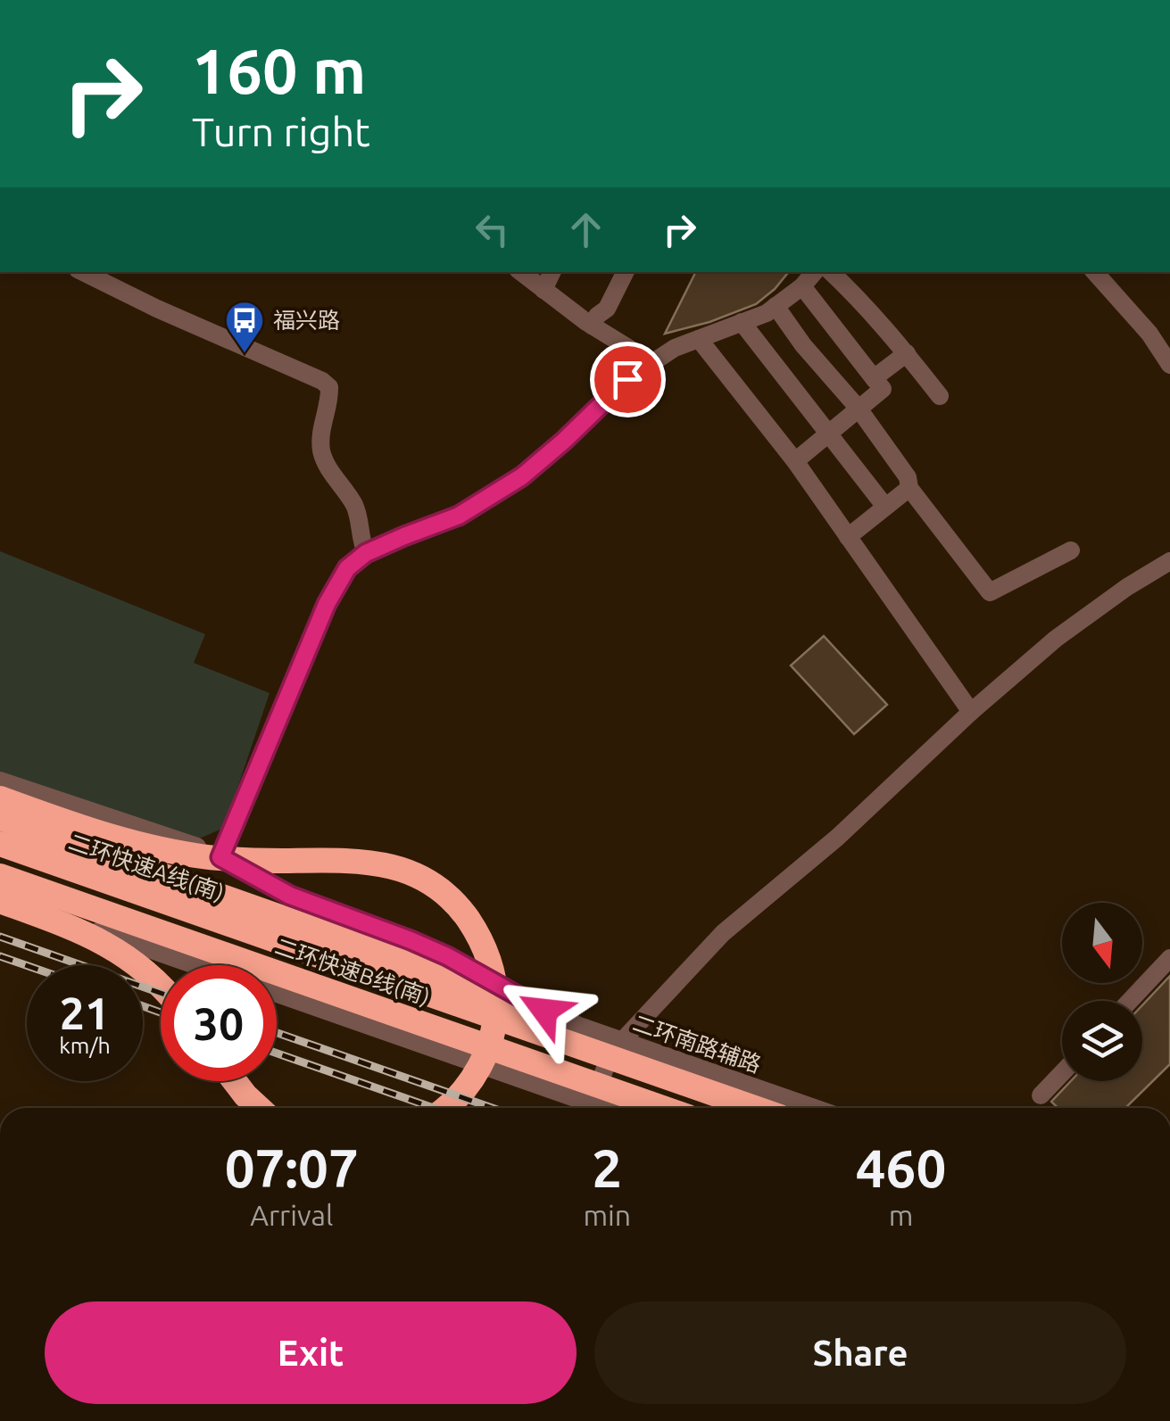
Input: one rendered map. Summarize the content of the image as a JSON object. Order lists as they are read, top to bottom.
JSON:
{
  "streets": {
    "highway": ["二环快速A线(南)", "二环快速B线(南)"],
    "street": ["二环南路辅路"]
  },
  "crossings": [
    ["二环快速A线(南)", "二环南路辅路"]
  ],
  "places": {
    "bus stop": ["福兴路"]
  },
  "north": "bottom",
  "page": {
    "turn": ["160 m", "Turn right"],
    "speed": "21 km/h",
    "limit": "30",
    "eta": [
      "07:07",
      "Arrival",
      "2",
      "min",
      "460",
      "m"
    ],
    "buttons": ["Exit", "Share"]
  }
}
